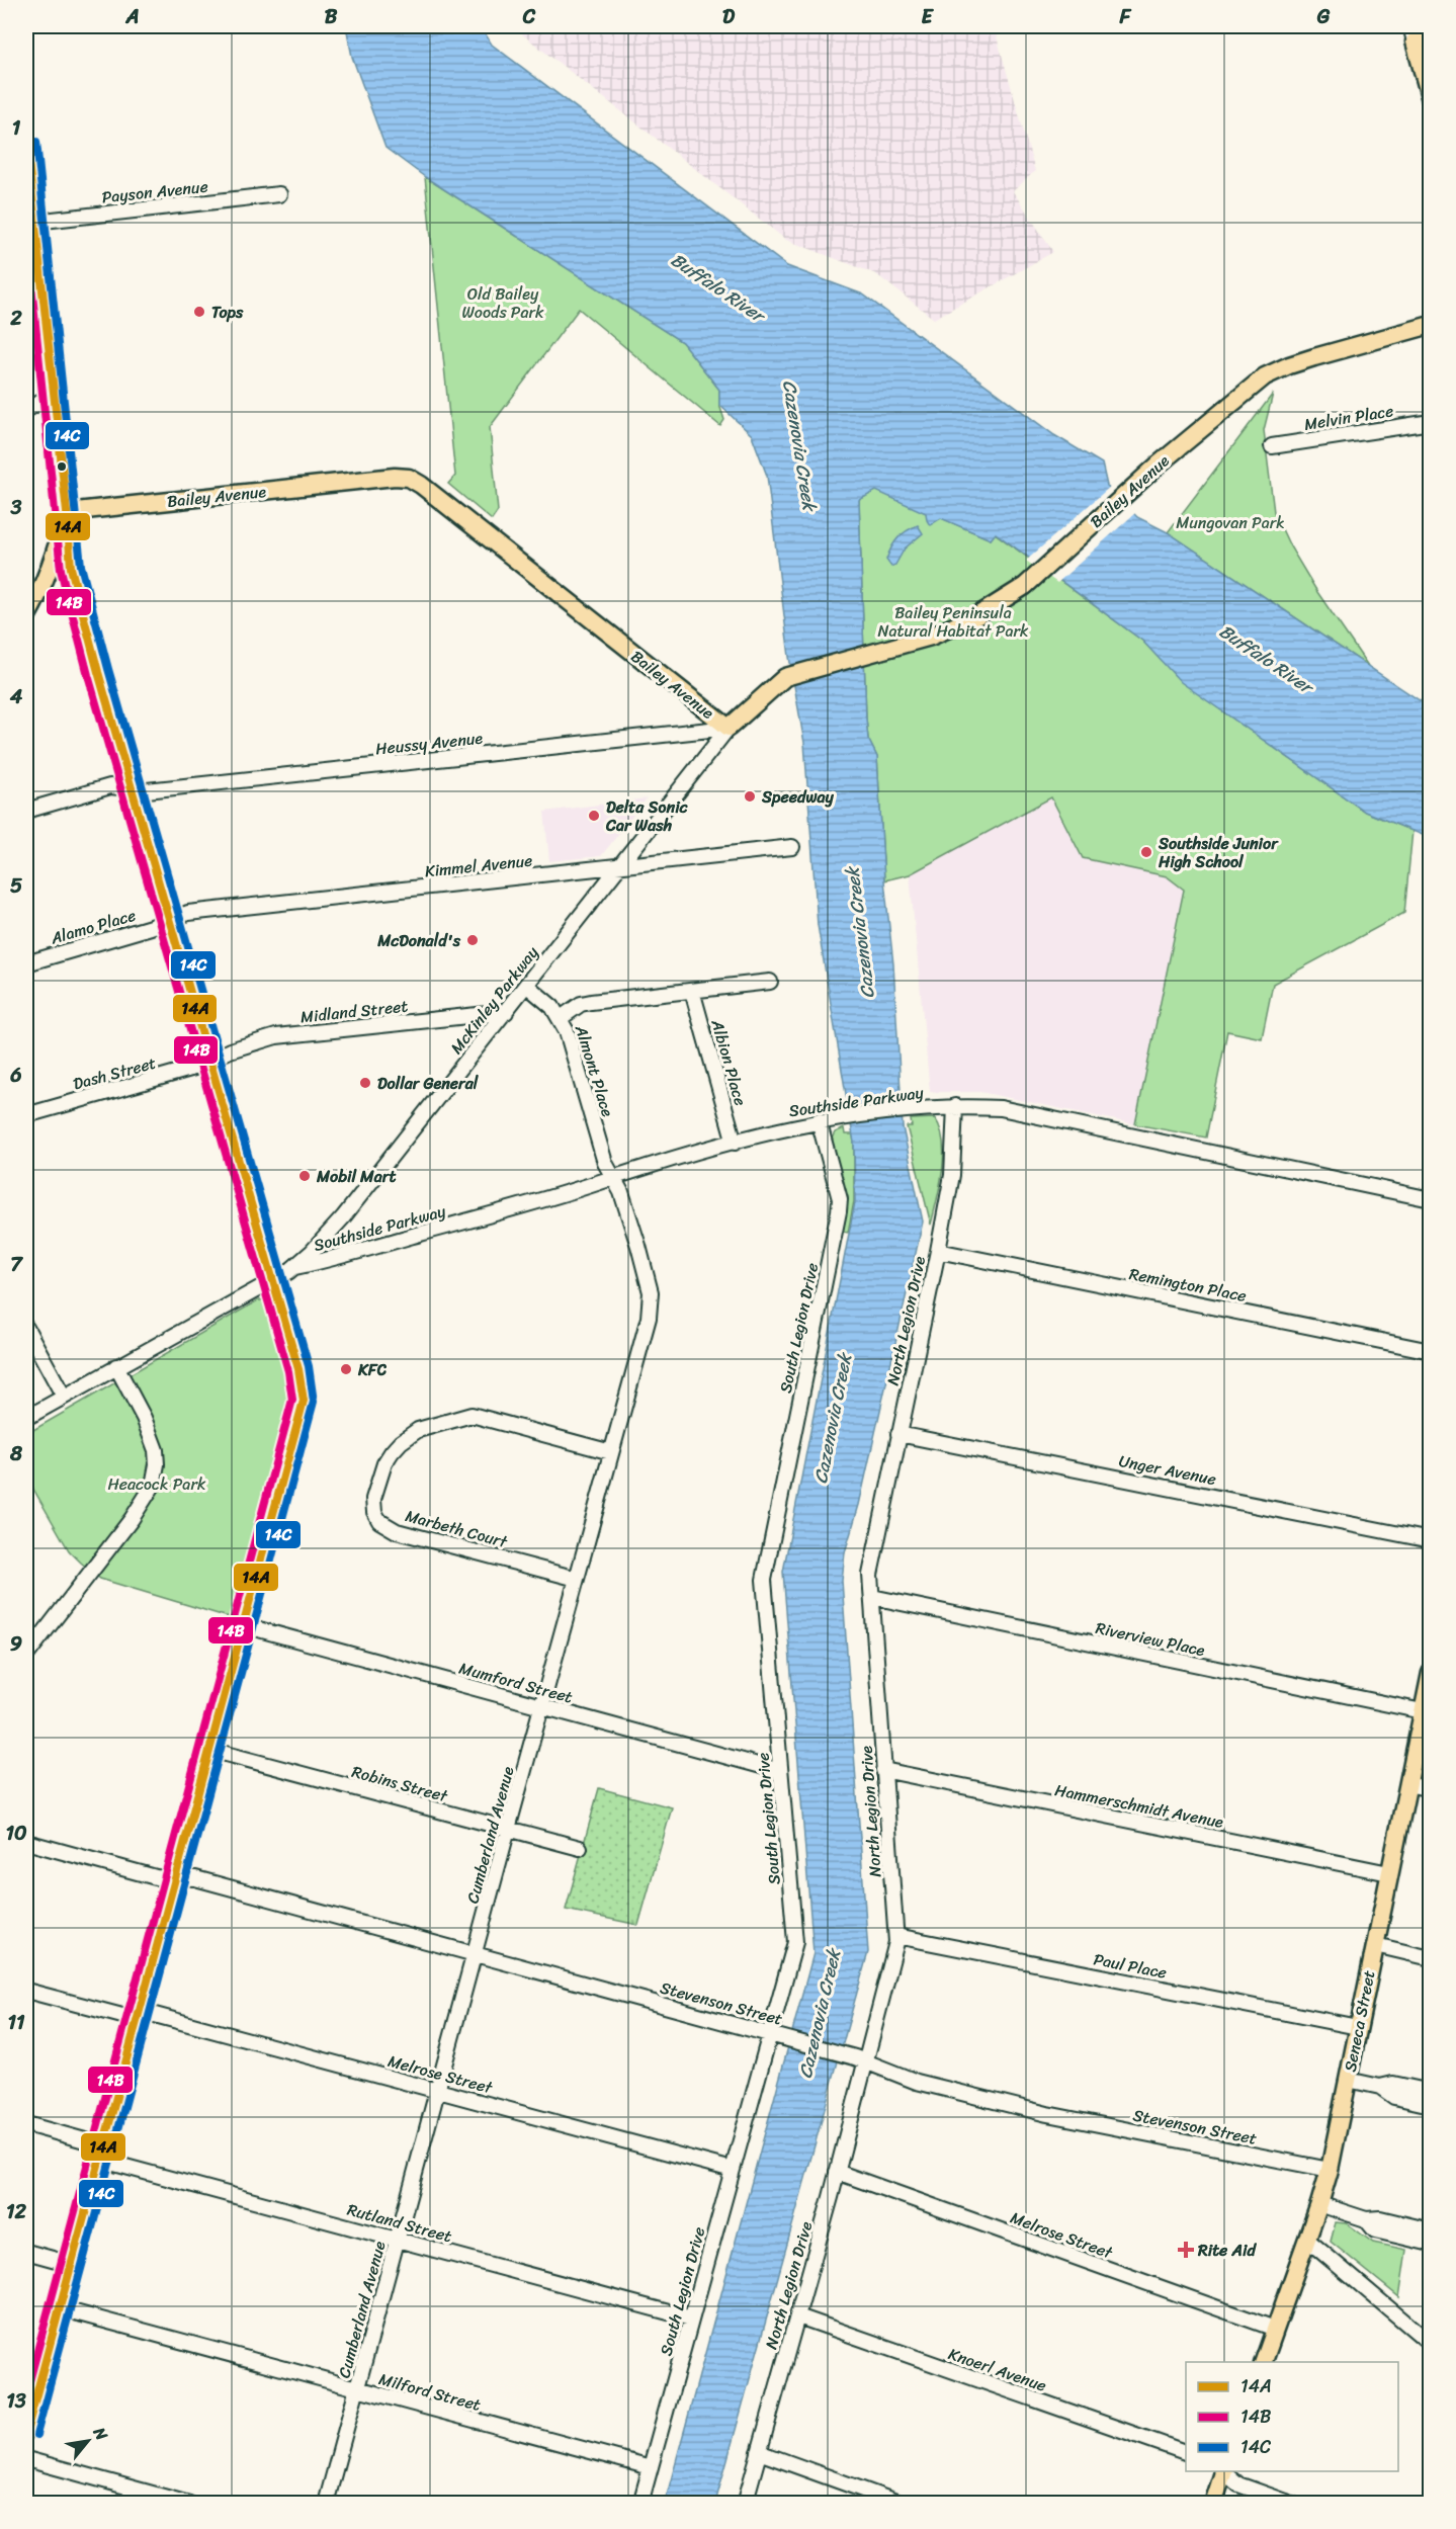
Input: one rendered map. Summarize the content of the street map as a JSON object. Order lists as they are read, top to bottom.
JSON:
{
  "streets": {
    "main road": ["Bailey Avenue", "Seneca Street"],
    "street": [
      "Payson Avenue",
      "Melvin Place",
      "Heussy Avenue",
      "Kimmel Avenue",
      "Alamo Place",
      "McKinley Parkway",
      "Midland Street",
      "Albion Place",
      "Almont Place",
      "Dash Street",
      "Southside Parkway",
      "Remington Place",
      "North Legion Drive",
      "South Legion Drive",
      "Unger Avenue",
      "Marbeth Court",
      "Riverview Place",
      "Mumford Street",
      "Robins Street",
      "Hammerschmidt Avenue",
      "Cumberland Avenue",
      "Paul Place",
      "Stevenson Street",
      "Melrose Street",
      "Rutland Street",
      "Knoerl Avenue",
      "Milford Street"
    ]
  },
  "crossings": [
    ["Bailey Avenue", "Heussy Avenue"],
    ["Bailey Avenue", "McKinley Parkway"],
    ["Heussy Avenue", "McKinley Parkway"],
    ["Kimmel Avenue", "Alamo Place"],
    ["Kimmel Avenue", "McKinley Parkway"],
    ["McKinley Parkway", "Midland Street"],
    ["McKinley Parkway", "Almont Place"],
    ["McKinley Parkway", "Southside Parkway"],
    ["Midland Street", "Dash Street"],
    ["Albion Place", "Southside Parkway"],
    ["Almont Place", "Southside Parkway"],
    ["Almont Place", "Cumberland Avenue"],
    ["Southside Parkway", "North Legion Drive"],
    ["Southside Parkway", "South Legion Drive"],
    ["Southside Parkway", "Cumberland Avenue"],
    ["Remington Place", "North Legion Drive"],
    ["North Legion Drive", "Unger Avenue"],
    ["North Legion Drive", "Riverview Place"],
    ["North Legion Drive", "Hammerschmidt Avenue"],
    ["North Legion Drive", "Paul Place"],
    ["North Legion Drive", "Stevenson Street"],
    ["North Legion Drive", "Melrose Street"],
    ["North Legion Drive", "Knoerl Avenue"],
    ["South Legion Drive", "Mumford Street"],
    ["South Legion Drive", "Stevenson Street"],
    ["South Legion Drive", "Melrose Street"],
    ["South Legion Drive", "Rutland Street"],
    ["South Legion Drive", "Milford Street"],
    ["Marbeth Court", "Cumberland Avenue"],
    ["Riverview Place", "Seneca Street"],
    ["Mumford Street", "Cumberland Avenue"],
    ["Robins Street", "Cumberland Avenue"],
    ["Hammerschmidt Avenue", "Seneca Street"],
    ["Cumberland Avenue", "Stevenson Street"],
    ["Cumberland Avenue", "Melrose Street"],
    ["Cumberland Avenue", "Rutland Street"],
    ["Cumberland Avenue", "Milford Street"],
    ["Paul Place", "Seneca Street"],
    ["Stevenson Street", "Seneca Street"],
    ["Seneca Street", "Melrose Street"]
  ],
  "water": ["Buffalo River", "Cazenovia Creek"],
  "parks": [
    "Old Bailey Woods Park",
    "Mungovan Park",
    "Bailey Peninsula Natural Habitat Park",
    "Heacock Park"
  ],
  "places": {
    "other": [
      "Tops",
      "Speedway",
      "Delta Sonic Car Wash",
      "Southside Junior High School",
      "McDonald's",
      "Dollar General",
      "Mobil Mart",
      "KFC"
    ],
    "health": ["Rite Aid"]
  },
  "lines": ["transit line 14C", "transit line 14A", "transit line 14B"],
  "legend": ["14A", "14B", "14C"],
  "north": "top right",
  "grid": {
    "columns": [
      "A",
      "B",
      "C",
      "D",
      "E",
      "F",
      "G"
    ],
    "rows": [
      "1",
      "2",
      "3",
      "4",
      "5",
      "6",
      "7",
      "8",
      "9",
      "10",
      "11",
      "12",
      "13"
    ]
  }
}
